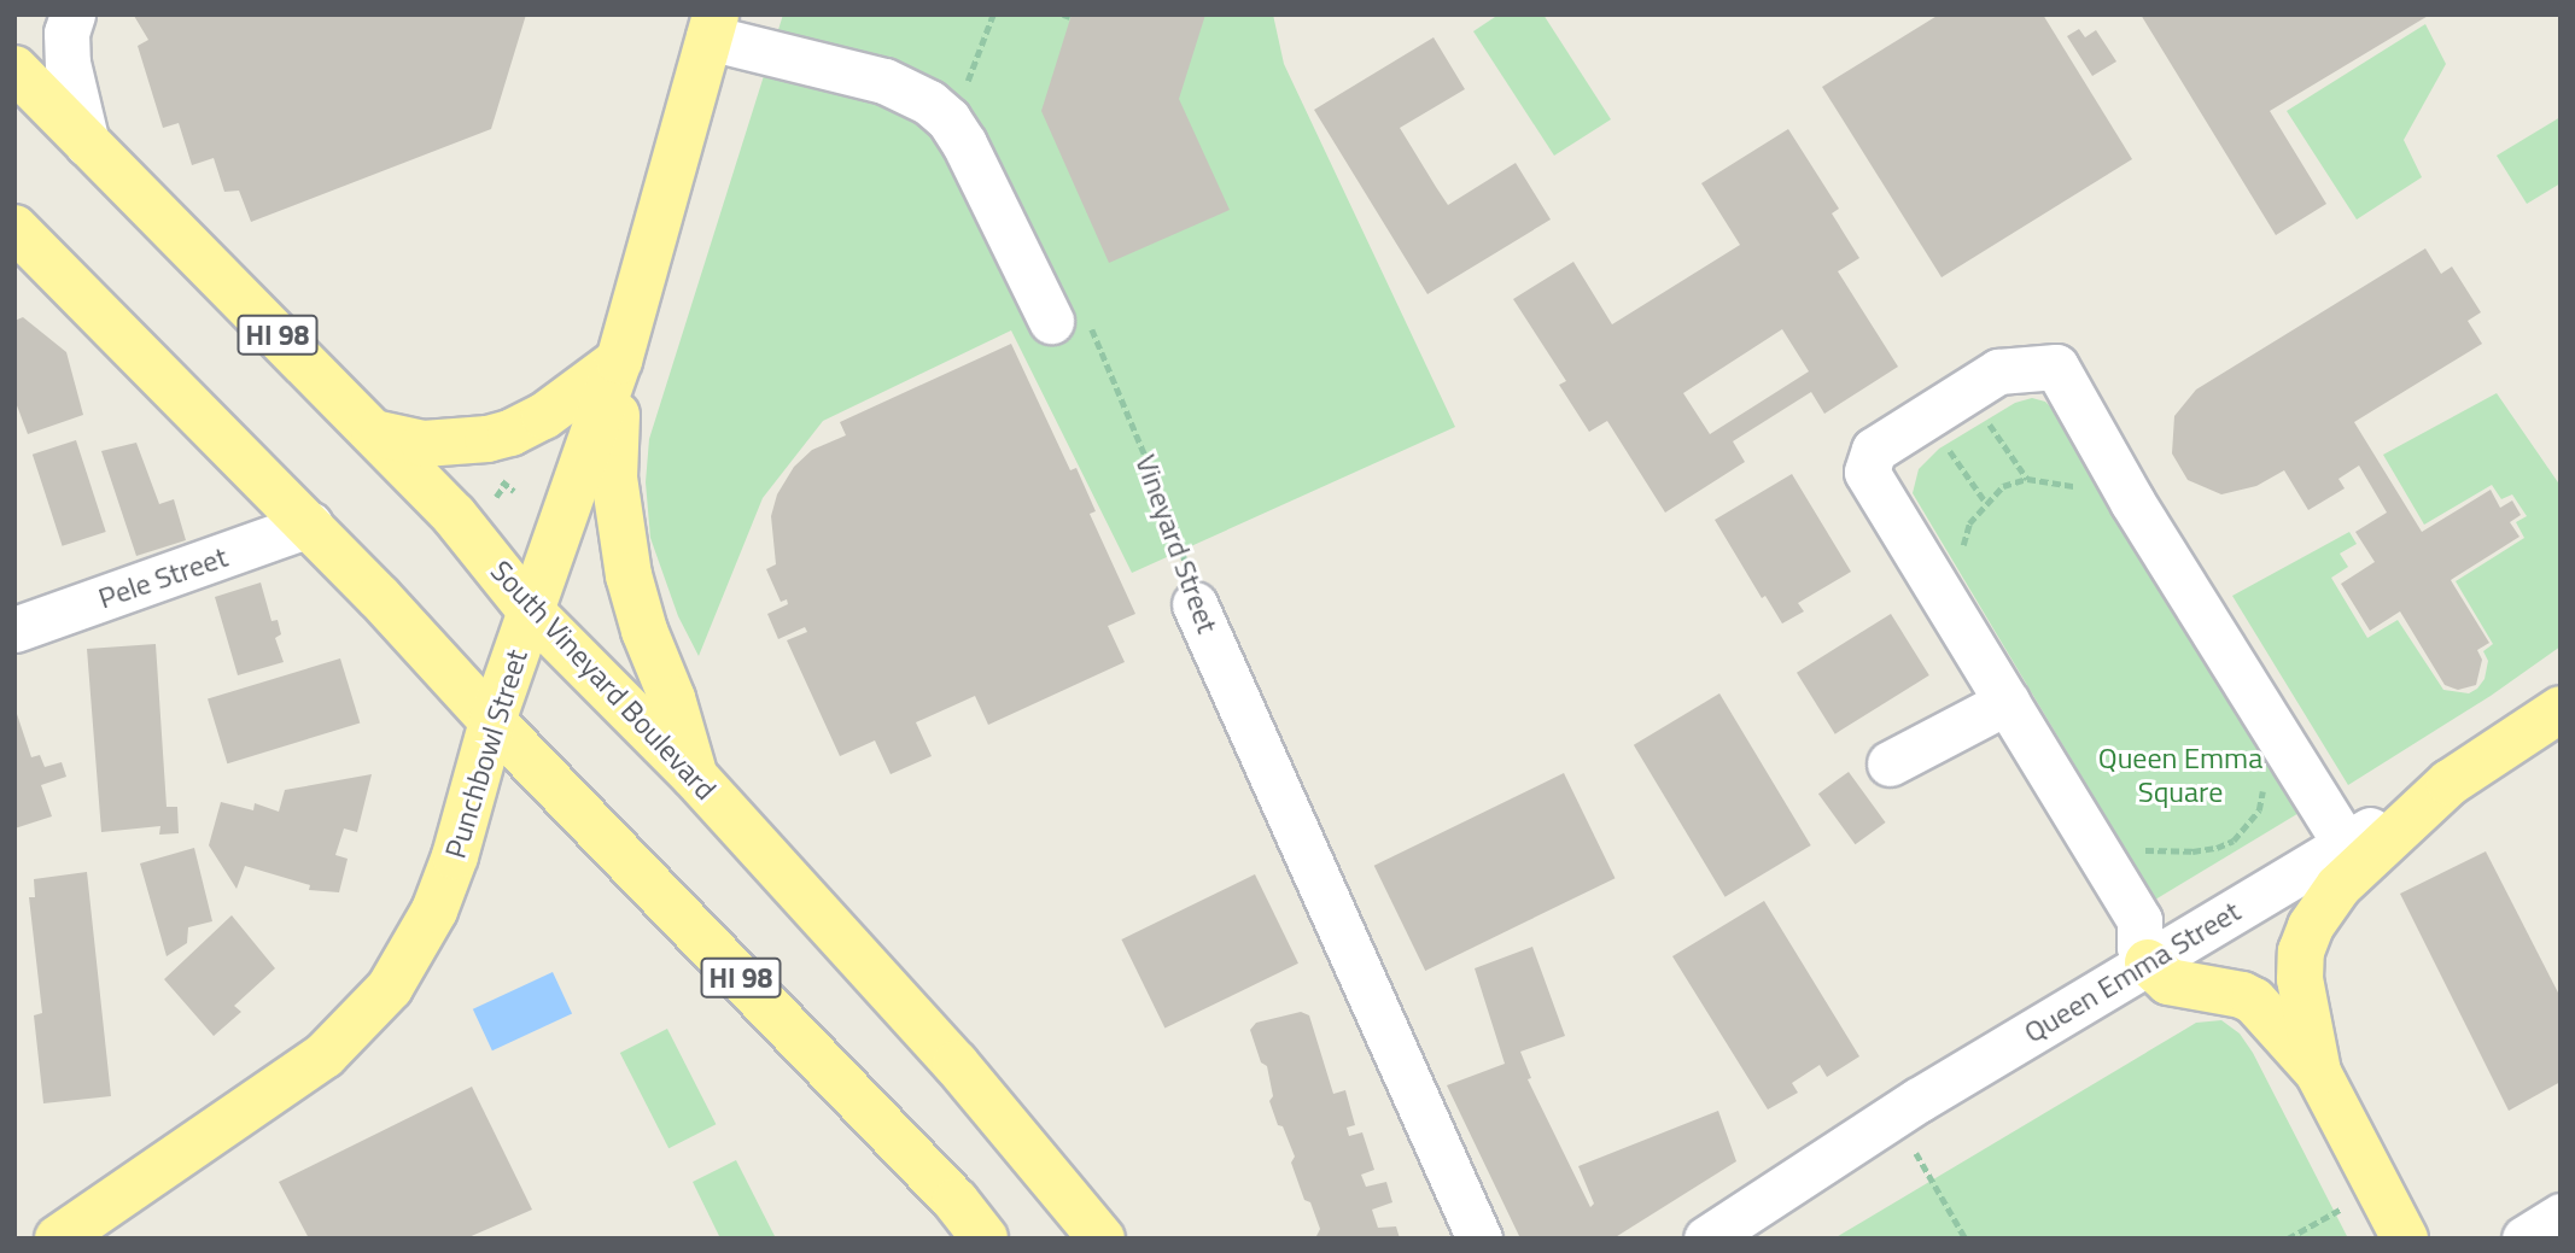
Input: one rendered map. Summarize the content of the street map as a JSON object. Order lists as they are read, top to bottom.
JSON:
{
  "streets": {
    "main road": [
      "HI 98",
      "South Vineyard Boulevard",
      "Punchbowl Street",
      "Queen Emma Street"
    ],
    "street": ["Vineyard Street", "Pele Street"]
  },
  "crossings": [
    ["HI 98", "Pele Street"],
    ["HI 98", "Punchbowl Street"],
    ["South Vineyard Boulevard", "Punchbowl Street"]
  ],
  "parks": ["Queen Emma Square"]
}
